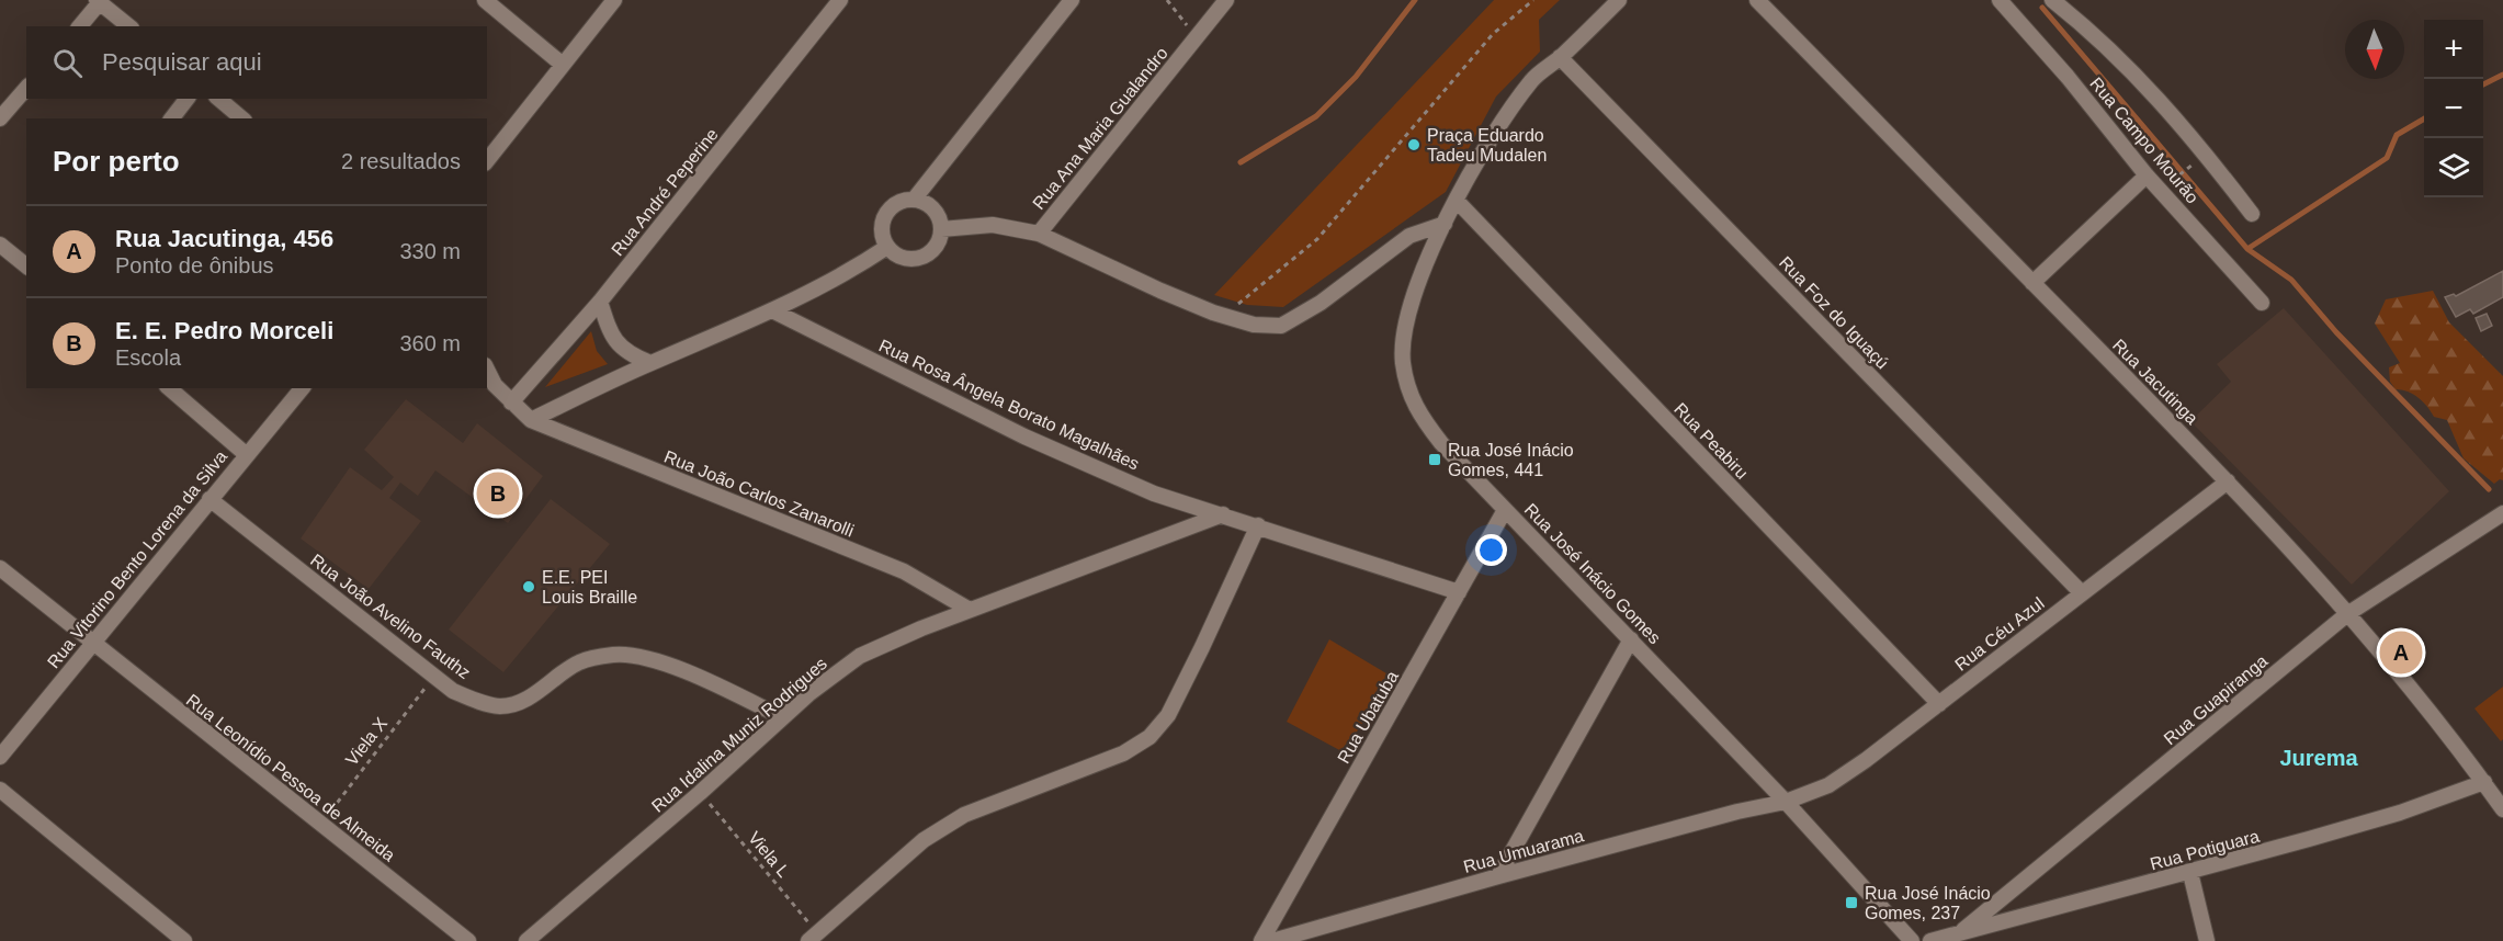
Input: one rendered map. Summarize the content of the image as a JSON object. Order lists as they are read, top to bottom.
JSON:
{
  "streets": {
    "street": [
      "Rua Ana Maria Gualandro",
      "Rua Campo Mourão",
      "Rua André Peperine",
      "Rua Foz do Iguaçú",
      "Rua Jacutinga",
      "Rua Rosa Ângela Borato Magalhães",
      "Rua Peabiru",
      "Rua João Carlos Zanarolli",
      "Rua Vitorino Bento Lorena da Silva",
      "Rua José Inácio Gomes",
      "Rua João Avelino Fauthz",
      "Rua Céu Azul",
      "Rua Guapiranga",
      "Rua Ubatuba",
      "Rua Idalina Muniz Rodrigues",
      "Rua Leonídio Pessoa de Almeida",
      "Rua Potiguara",
      "Rua Umuarama"
    ],
    "path": ["Viela X", "Viela L"]
  },
  "crossings": [
    ["Rua André Peperine", "Rua João Carlos Zanarolli"],
    ["Rua Foz do Iguaçú", "Rua José Inácio Gomes"],
    ["Rua Foz do Iguaçú", "Rua Céu Azul"],
    ["Rua Jacutinga", "Rua Céu Azul"],
    ["Rua Jacutinga", "Rua Guapiranga"],
    ["Rua Jacutinga", "Rua Potiguara"],
    ["Rua Rosa Ângela Borato Magalhães", "Rua Ubatuba"],
    ["Rua Rosa Ângela Borato Magalhães", "Rua Idalina Muniz Rodrigues"],
    ["Rua Peabiru", "Rua José Inácio Gomes"],
    ["Rua Peabiru", "Rua Céu Azul"],
    ["Rua João Carlos Zanarolli", "Rua Idalina Muniz Rodrigues"],
    ["Rua Vitorino Bento Lorena da Silva", "Rua João Avelino Fauthz"],
    ["Rua Vitorino Bento Lorena da Silva", "Rua Leonídio Pessoa de Almeida"],
    ["Rua José Inácio Gomes", "Rua Céu Azul"],
    ["Rua José Inácio Gomes", "Rua Ubatuba"],
    ["Rua José Inácio Gomes", "Rua Umuarama"],
    ["Rua João Avelino Fauthz", "Rua Idalina Muniz Rodrigues"],
    ["Rua João Avelino Fauthz", "Viela X"],
    ["Rua Céu Azul", "Rua Umuarama"],
    ["Rua Guapiranga", "Rua Potiguara"],
    ["Rua Idalina Muniz Rodrigues", "Viela L"],
    ["Viela X", "Rua Leonídio Pessoa de Almeida"]
  ],
  "districts": ["Jurema"],
  "places": {
    "other": ["Praça Eduardo Tadeu Mudalen", "E.E. PEI Louis Braille"],
    "transit": ["Rua José Inácio Gomes, 441", "Rua José Inácio Gomes, 237"]
  },
  "north": "bottom",
  "page": {
    "map_buttons": ["+", "−"],
    "search": "Pesquisar aqui",
    "heading": ["Por perto", "2 resultados"],
    "list": [
      {
        "mark": "A",
        "name": "Rua Jacutinga, 456",
        "note": "Ponto de ônibus",
        "value": "330 m"
      },
      {
        "mark": "B",
        "name": "E. E. Pedro Morceli",
        "note": "Escola",
        "value": "360 m"
      }
    ],
    "pins": ["B", "A"]
  }
}
